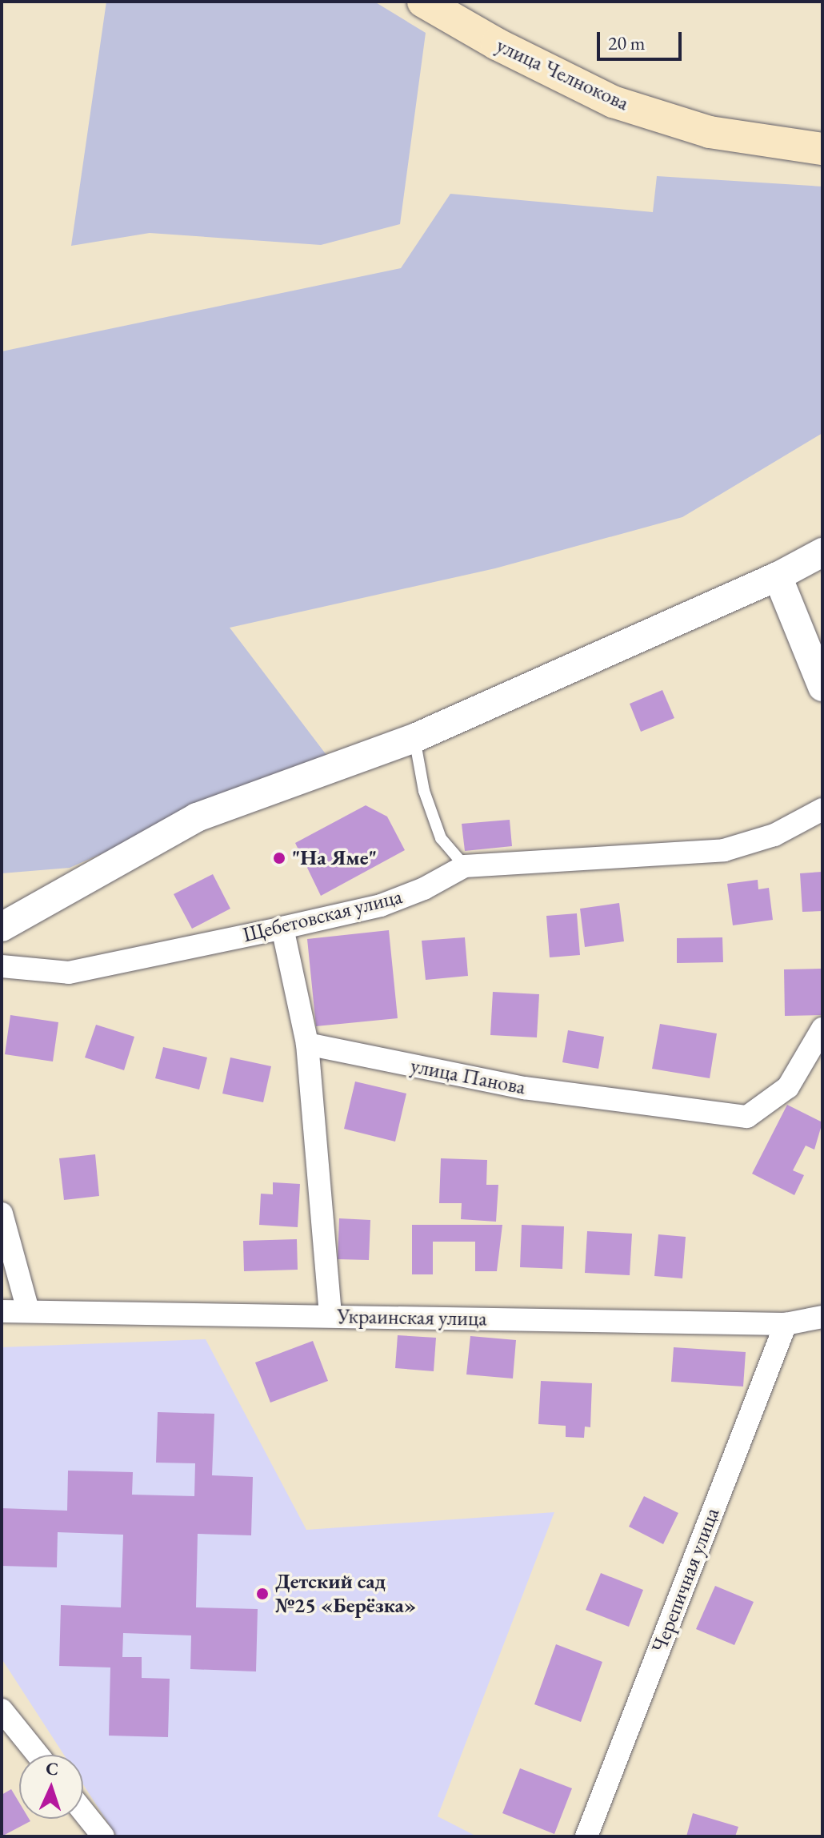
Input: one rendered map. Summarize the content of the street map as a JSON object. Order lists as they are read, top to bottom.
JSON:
{
  "streets": {
    "main road": ["улица Челнокова"],
    "street": [
      "Щебетовская улица",
      "улица Панова",
      "Украинская улица",
      "Черепичная улица"
    ]
  },
  "crossings": [
    ["Украинская улица", "Черепичная улица"]
  ],
  "places": ["\"На Яме\"", "Детский сад №25 «Берёзка»"],
  "scale_bar": "20 m",
  "north": "top"
}
